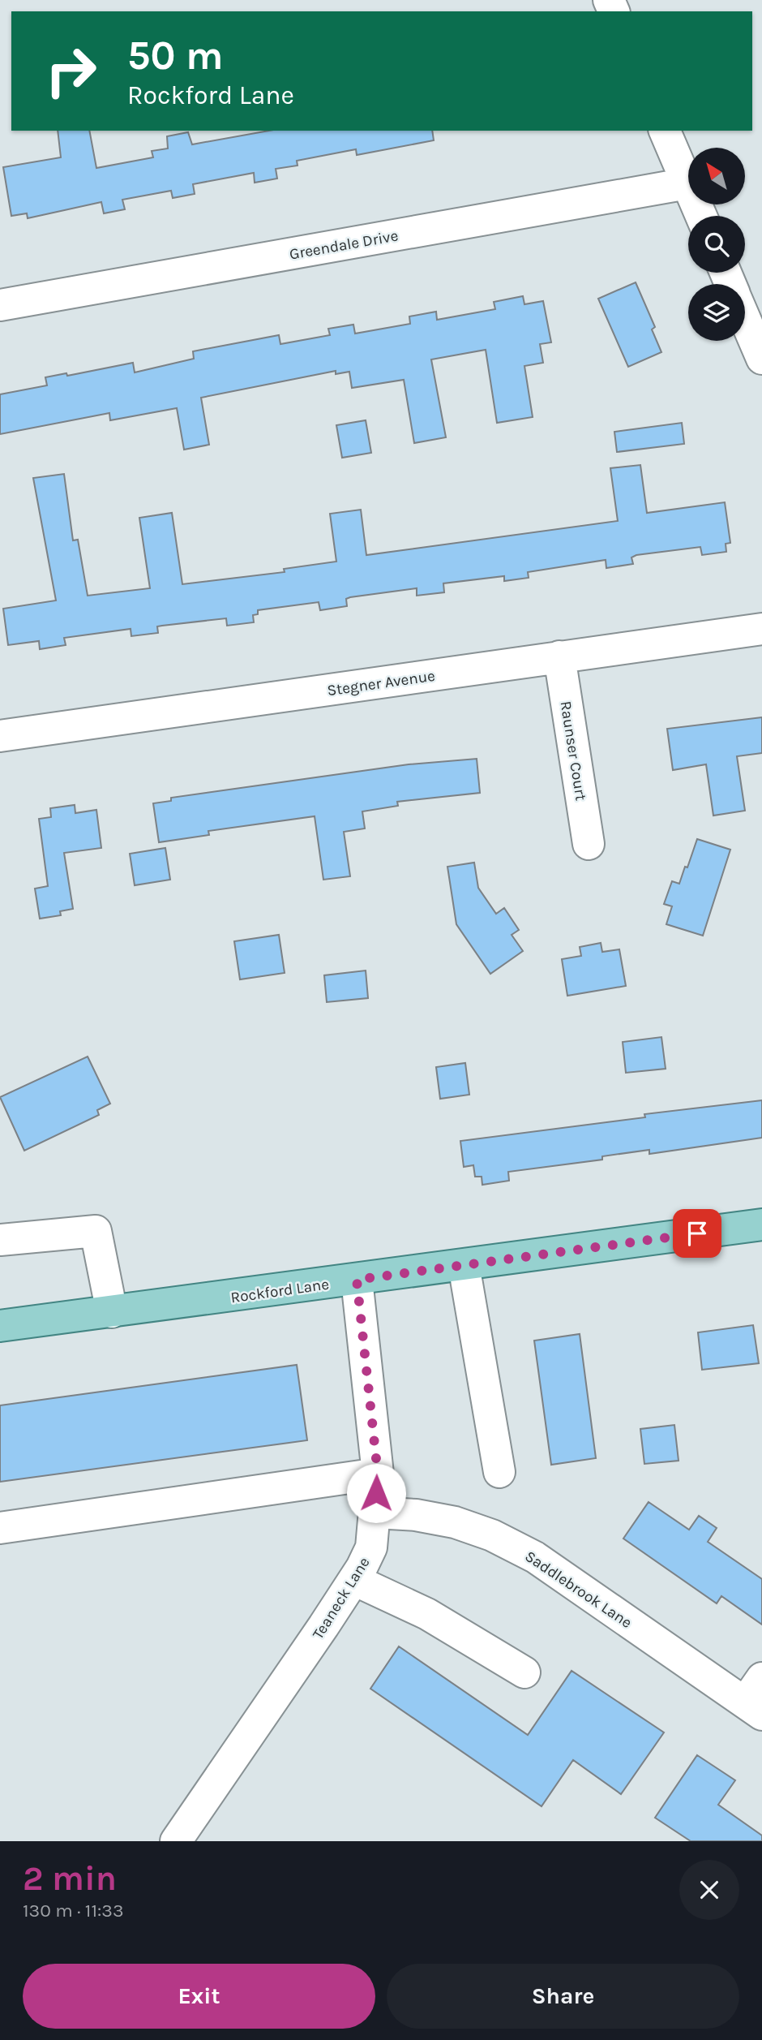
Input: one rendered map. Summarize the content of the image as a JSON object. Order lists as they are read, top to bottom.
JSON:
{
  "streets": {
    "main road": ["Rockford Lane"],
    "street": [
      "Greendale Drive",
      "Stegner Avenue",
      "Raunser Court",
      "Saddlebrook Lane",
      "Teaneck Lane"
    ]
  },
  "crossings": [
    ["Stegner Avenue", "Raunser Court"],
    ["Rockford Lane", "Teaneck Lane"],
    ["Saddlebrook Lane", "Teaneck Lane"]
  ],
  "north": "top left",
  "page": {
    "turn": ["50 m", "Rockford Lane"],
    "heading": ["2 min", "130 m · 11:33"],
    "buttons": ["Exit", "Share"]
  }
}
